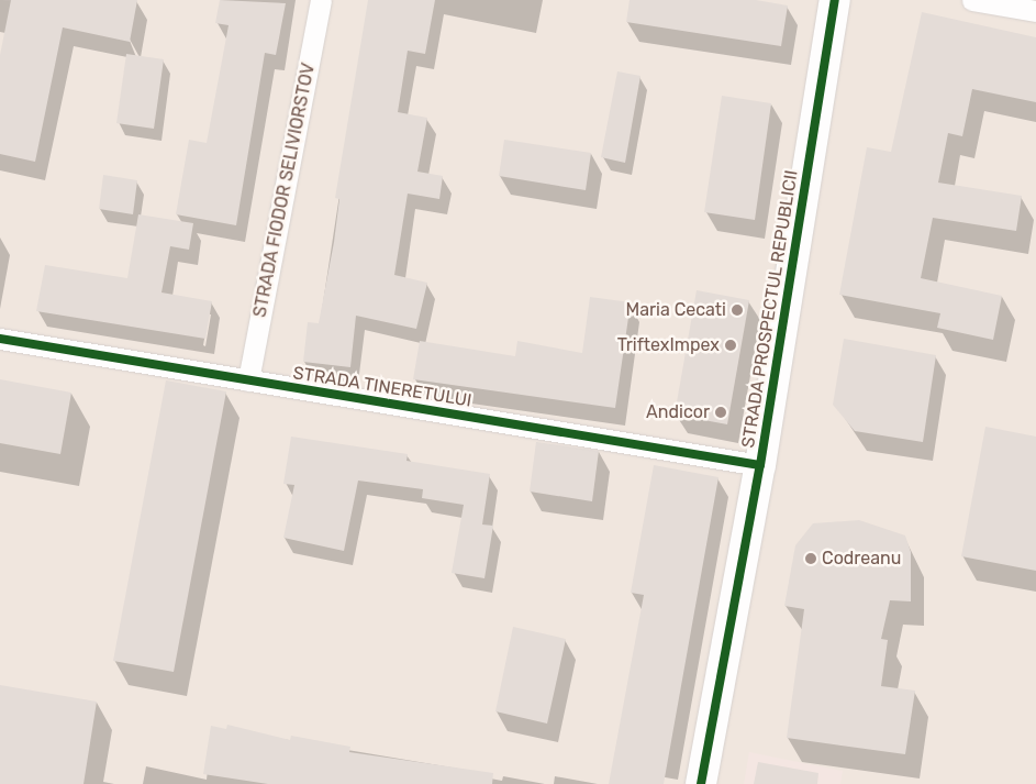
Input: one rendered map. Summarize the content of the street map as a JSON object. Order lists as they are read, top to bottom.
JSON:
{
  "streets": {
    "main road": ["STRADA PROSPECTUL REPUBLICII"],
    "street": ["STRADA FIODOR SELIVIORSTOV", "STRADA TINERETULUI"]
  },
  "crossings": [
    ["STRADA FIODOR SELIVIORSTOV", "STRADA TINERETULUI"],
    ["STRADA PROSPECTUL REPUBLICII", "STRADA TINERETULUI"]
  ],
  "places": [
    "Maria Cecati",
    "TriftexImpex",
    "Andicor",
    "Codreanu"
  ]
}
